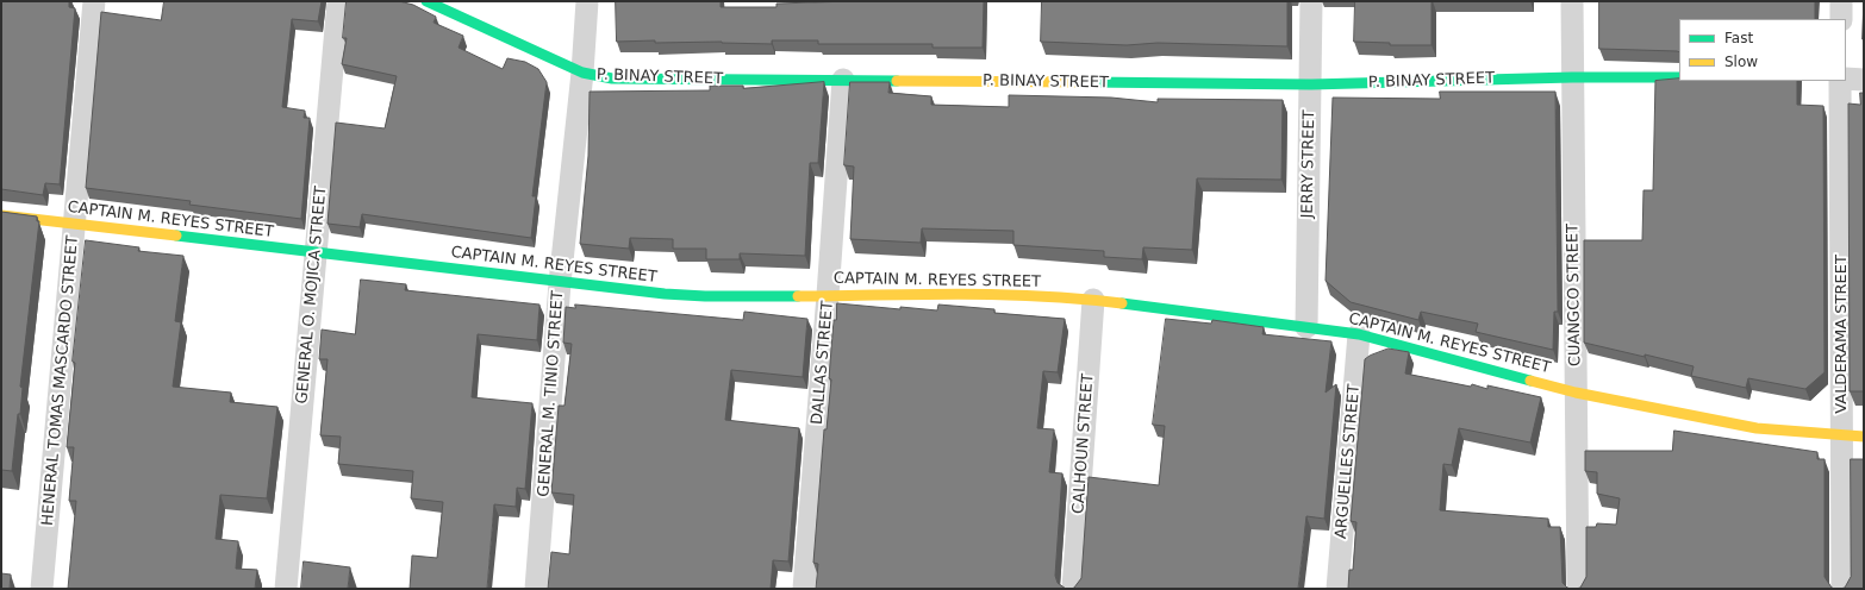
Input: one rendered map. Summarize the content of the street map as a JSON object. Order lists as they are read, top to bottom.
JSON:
{
  "streets": {
    "street": [
      "P. BINAY STREET",
      "JERRY STREET",
      "CAPTAIN M. REYES STREET",
      "GENERAL O. MOJICA STREET",
      "CUANGCO STREET",
      "VALDERAMA STREET",
      "DALLAS STREET",
      "HENERAL TOMAS MASCARDO STREET",
      "GENERAL M. TINIO STREET",
      "CALHOUN STREET",
      "ARGUELLES STREET"
    ]
  },
  "crossings": [
    ["P. BINAY STREET", "JERRY STREET"],
    ["P. BINAY STREET", "CUANGCO STREET"],
    ["P. BINAY STREET", "DALLAS STREET"],
    ["P. BINAY STREET", "GENERAL M. TINIO STREET"],
    ["JERRY STREET", "CAPTAIN M. REYES STREET"],
    ["CAPTAIN M. REYES STREET", "GENERAL O. MOJICA STREET"],
    ["CAPTAIN M. REYES STREET", "CUANGCO STREET"],
    ["CAPTAIN M. REYES STREET", "VALDERAMA STREET"],
    ["CAPTAIN M. REYES STREET", "DALLAS STREET"],
    ["CAPTAIN M. REYES STREET", "HENERAL TOMAS MASCARDO STREET"],
    ["CAPTAIN M. REYES STREET", "GENERAL M. TINIO STREET"],
    ["CAPTAIN M. REYES STREET", "CALHOUN STREET"],
    ["CAPTAIN M. REYES STREET", "ARGUELLES STREET"]
  ],
  "legend": ["Fast", "Slow"]
}
